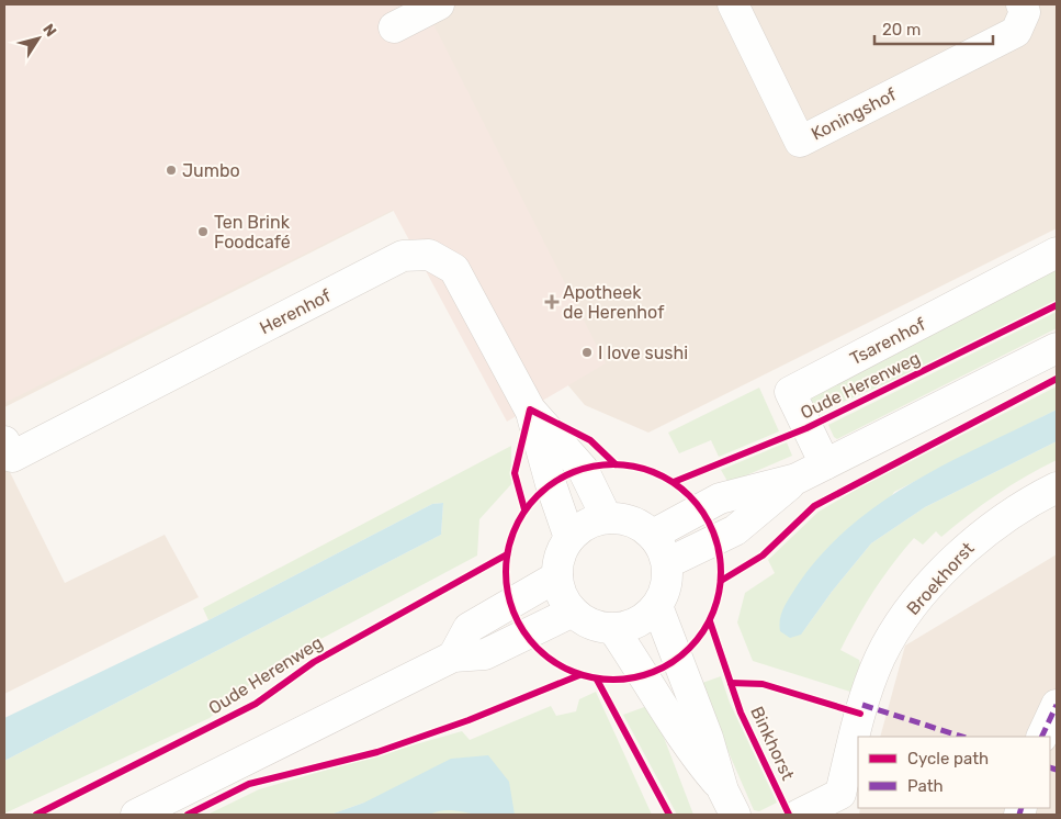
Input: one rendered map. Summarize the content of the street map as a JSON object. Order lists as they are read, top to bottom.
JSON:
{
  "streets": {
    "street": [
      "Koningshof",
      "Herenhof",
      "Tsarenhof",
      "Broekhorst"
    ],
    "cycle path": ["Oude Herenweg", "Binkhorst"]
  },
  "places": {
    "other": ["Jumbo", "Ten Brink Foodcafé", "I love sushi"],
    "health": ["Apotheek de Herenhof"]
  },
  "legend": ["Cycle path", "Path"],
  "scale_bar": "20 m",
  "north": "top right"
}
